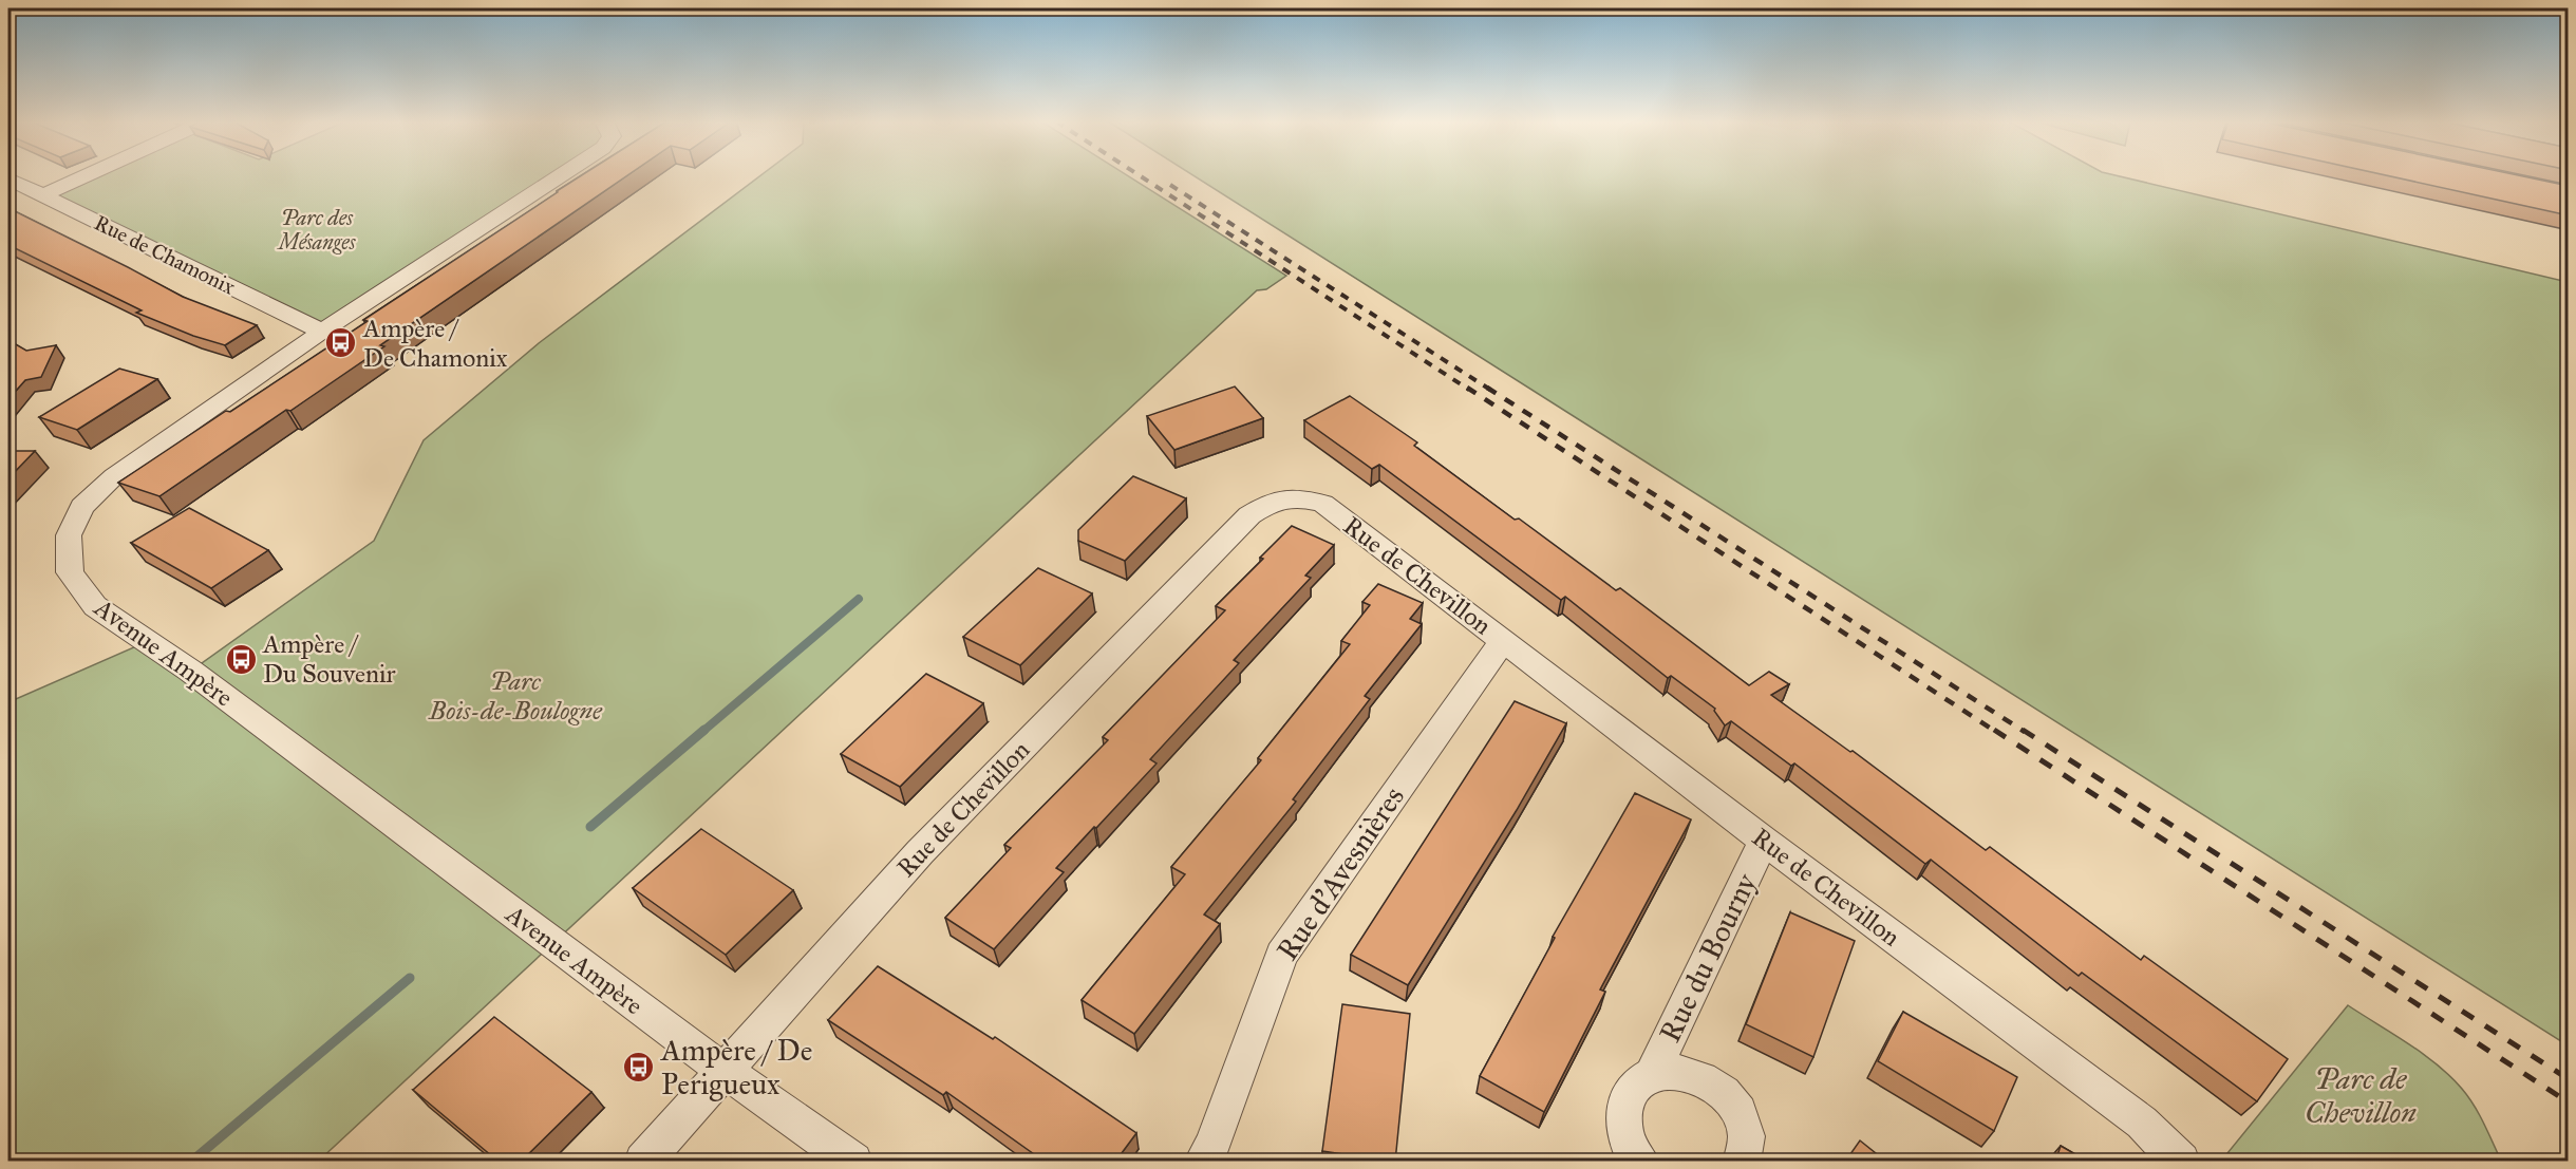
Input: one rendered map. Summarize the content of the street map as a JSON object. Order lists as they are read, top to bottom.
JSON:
{
  "streets": {
    "street": [
      "Rue de Chamonix",
      "Rue de Chevillon",
      "Avenue Ampère",
      "Rue d'Avesnières",
      "Rue du Bourny"
    ]
  },
  "crossings": [
    ["Rue de Chamonix", "Avenue Ampère"],
    ["Rue de Chevillon", "Avenue Ampère"],
    ["Rue de Chevillon", "Rue d'Avesnières"],
    ["Rue de Chevillon", "Rue du Bourny"]
  ],
  "parks": ["Parc des Mésanges", "Parc Bois-de-Boulogne", "Parc de Chevillon"],
  "places": {
    "bus stop": ["Ampère / De Chamonix", "Ampère / Du Souvenir", "Ampère / De Perigueux"]
  }
}
